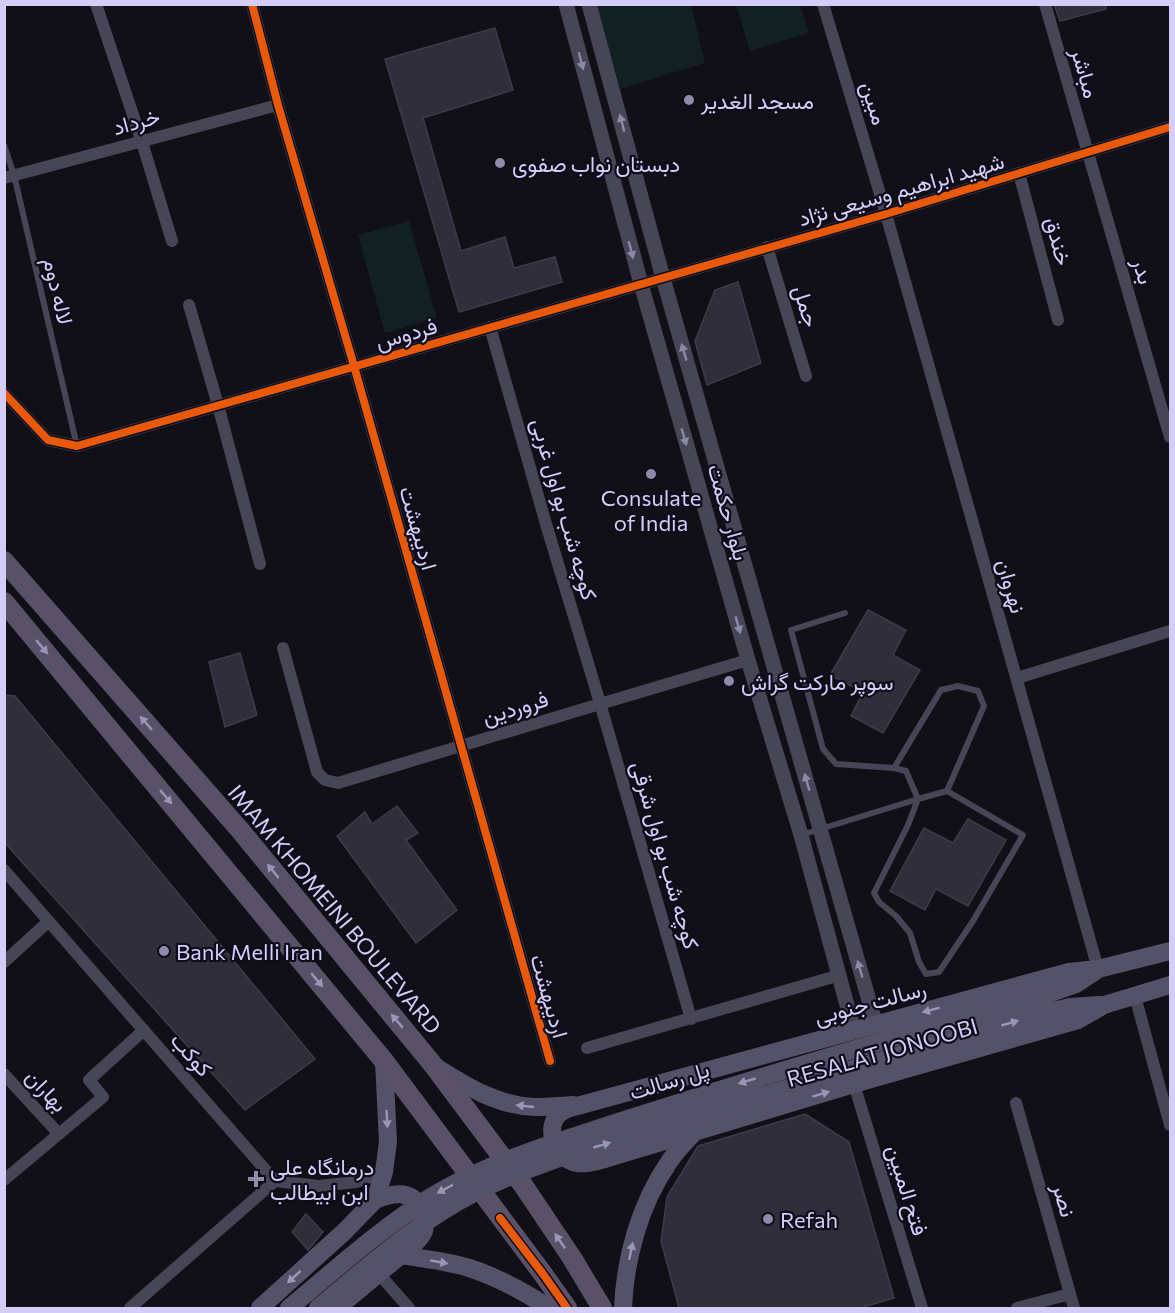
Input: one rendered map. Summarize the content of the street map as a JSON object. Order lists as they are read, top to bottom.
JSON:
{
  "streets": {
    "main road": [
      "IMAM KHOMEINI BOULEVARD",
      "رسالت جنوبی",
      "RESALAT JONOOBI",
      "پل رسالت"
    ],
    "street": [
      "مباشر",
      "مبین",
      "خرداد",
      "شهید ابراهیم وسیعی نژاد",
      "خندق",
      "بدر",
      "جمل",
      "فردوس",
      "کوچه شب بو اول غربی",
      "بلوار حکمت",
      "اردیبهشت",
      "نهروان",
      "فروردین",
      "کوچه شب بو اول شرقی",
      "کوکب",
      "بهاران",
      "فتح المبین",
      "نصر"
    ],
    "lane": ["لاله دوم"]
  },
  "crossings": [
    ["مباشر", "شهید ابراهیم وسیعی نژاد"],
    ["مباشر", "بدر"],
    ["مبین", "شهید ابراهیم وسیعی نژاد"],
    ["مبین", "نهروان"],
    ["خرداد", "لاله دوم"],
    ["خرداد", "اردیبهشت"],
    ["شهید ابراهیم وسیعی نژاد", "خندق"],
    ["شهید ابراهیم وسیعی نژاد", "بدر"],
    ["شهید ابراهیم وسیعی نژاد", "جمل"],
    ["شهید ابراهیم وسیعی نژاد", "فردوس"],
    ["شهید ابراهیم وسیعی نژاد", "بلوار حکمت"],
    ["شهید ابراهیم وسیعی نژاد", "نهروان"],
    ["لاله دوم", "فردوس"],
    ["فردوس", "کوچه شب بو اول غربی"],
    ["فردوس", "بلوار حکمت"],
    ["فردوس", "اردیبهشت"],
    ["کوچه شب بو اول غربی", "فروردین"],
    ["کوچه شب بو اول غربی", "کوچه شب بو اول شرقی"],
    ["بلوار حکمت", "فروردین"],
    ["بلوار حکمت", "رسالت جنوبی"],
    ["اردیبهشت", "فروردین"],
    ["نهروان", "رسالت جنوبی"],
    ["نهروان", "پل رسالت"],
    ["فروردین", "کوچه شب بو اول شرقی"],
    ["رسالت جنوبی", "RESALAT JONOOBI"],
    ["رسالت جنوبی", "پل رسالت"],
    ["RESALAT JONOOBI", "پل رسالت"],
    ["RESALAT JONOOBI", "فتح المبین"]
  ],
  "one_way": ["رسالت جنوبی"],
  "places": {
    "other": [
      "مسجد الغدیر",
      "دبستان نواب صفوی",
      "Consulate of India",
      "سوپر مارکت گراش",
      "Bank Melli Iran",
      "Refah"
    ],
    "health": ["درمانگاه علی ابن ابیطالب"]
  }
}
